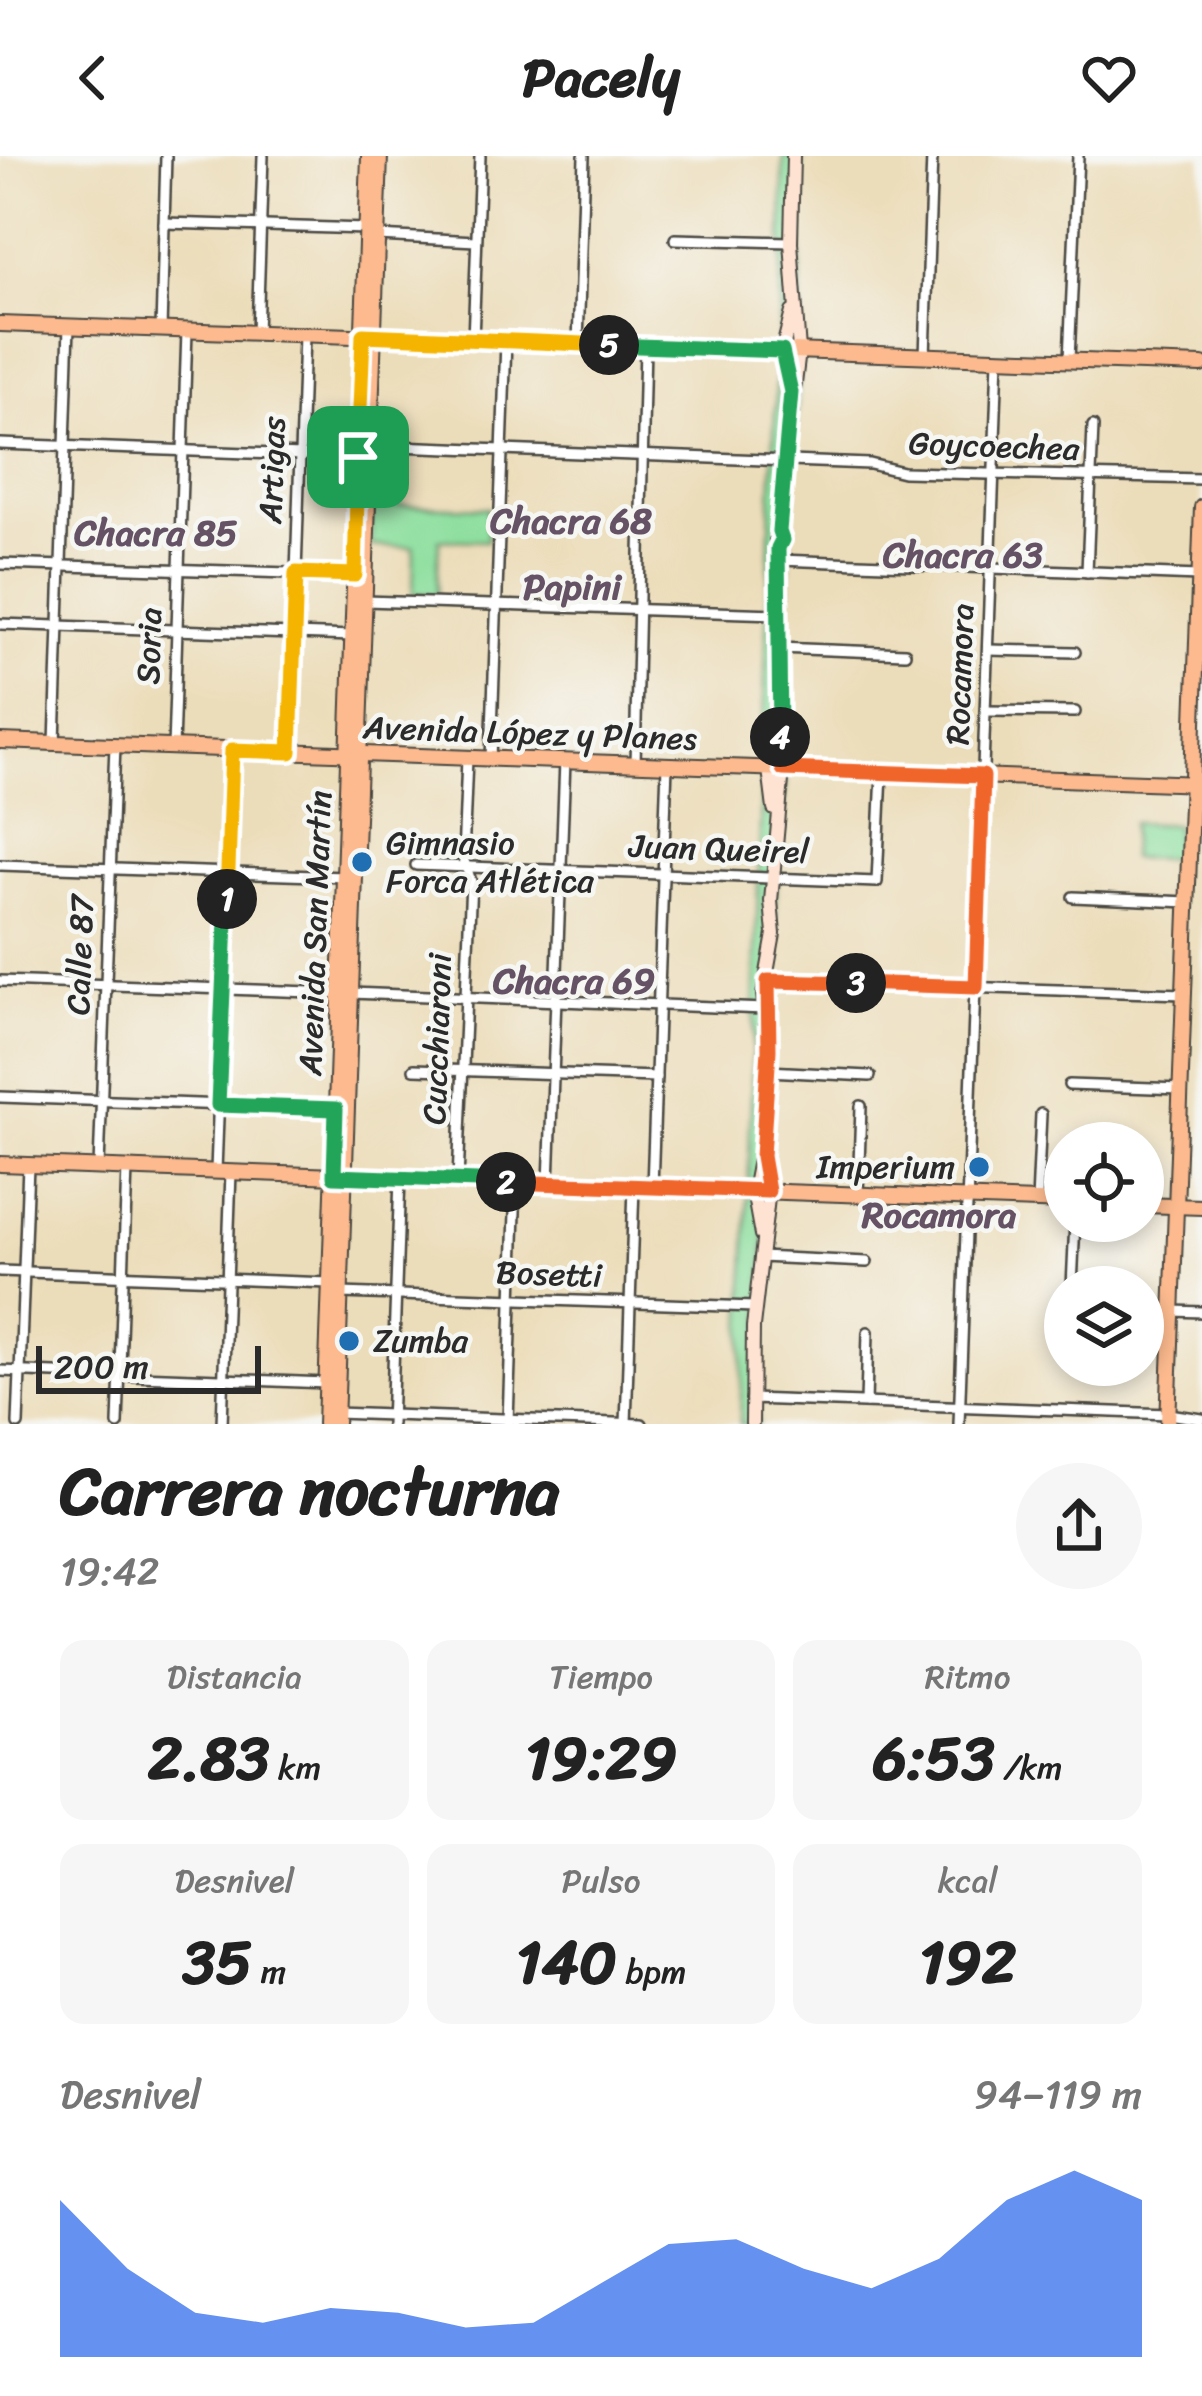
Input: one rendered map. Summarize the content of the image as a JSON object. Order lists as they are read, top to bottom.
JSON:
{
  "streets": {
    "main road": ["Avenida López y Planes", "Avenida San Martín"],
    "street": [
      "Goycoechea",
      "Artigas",
      "Soria",
      "Rocamora",
      "Juan Queirel",
      "Calle 87",
      "Cucchiaroni",
      "Bosetti"
    ]
  },
  "crossings": [
    ["Goycoechea", "Rocamora"],
    ["Goycoechea", "Avenida San Martín"],
    ["Artigas", "Avenida López y Planes"],
    ["Soria", "Avenida López y Planes"],
    ["Rocamora", "Avenida López y Planes"],
    ["Avenida López y Planes", "Juan Queirel"],
    ["Avenida López y Planes", "Avenida San Martín"],
    ["Avenida López y Planes", "Calle 87"],
    ["Avenida López y Planes", "Cucchiaroni"],
    ["Juan Queirel", "Cucchiaroni"],
    ["Avenida San Martín", "Bosetti"]
  ],
  "districts": [
    "Chacra 68",
    "Chacra 85",
    "Chacra 63",
    "Papini",
    "Chacra 69",
    "Rocamora"
  ],
  "places": ["Gimnasio Forca Atlética", "Imperium", "Zumba"],
  "scale_bar": "200 m",
  "page": {
    "header": "Pacely",
    "pins": [
      "5",
      "4",
      "1",
      "3",
      "2"
    ],
    "scale": "200 m",
    "heading": ["Carrera nocturna", "19:42"],
    "stats": [
      ["Distancia", "2.83 km"],
      ["Tiempo", "19:29"],
      ["Ritmo", "6:53 /km"],
      ["Desnivel", "35 m"],
      ["Pulso", "140 bpm"],
      ["kcal", "192"]
    ],
    "chart": ["Desnivel", "94–119 m"]
  }
}
